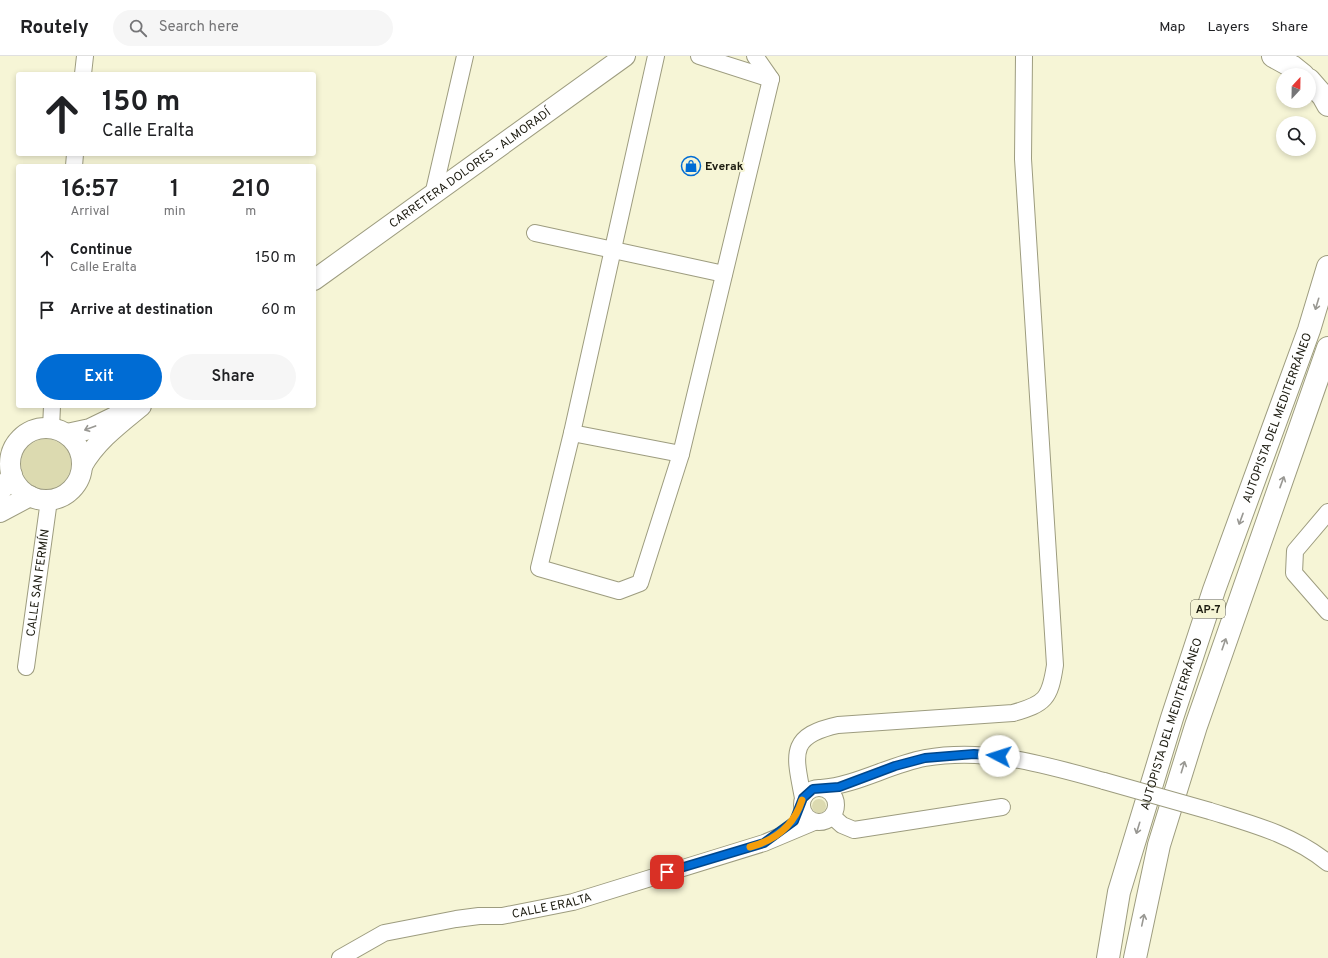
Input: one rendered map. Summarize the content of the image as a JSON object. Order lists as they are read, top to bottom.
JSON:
{
  "streets": {
    "highway": ["AUTOPISTA DEL MEDITERRÁNEO", "AP-7"],
    "main road": ["CARRETERA DOLORES - ALMORADÍ"],
    "street": ["CALLE SAN FERMÍN", "CALLE ERALTA"]
  },
  "places": {
    "shop": ["Everak"]
  },
  "north": "top",
  "page": {
    "header": "Routely",
    "search": "Search here",
    "nav": ["Map", "Layers", "Share"],
    "turn": ["150 m", "Calle Eralta"],
    "eta": [
      "16:57",
      "Arrival",
      "1",
      "min",
      "210",
      "m"
    ],
    "list": [
      {
        "name": "Continue",
        "note": "Calle Eralta",
        "value": "150 m"
      },
      {
        "name": "Arrive at destination",
        "value": "60 m"
      }
    ],
    "buttons": ["Exit", "Share"]
  }
}
